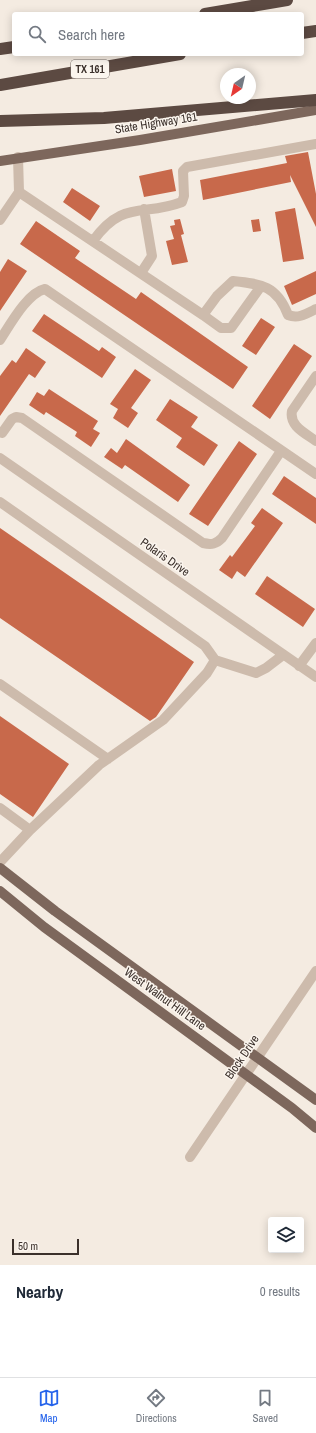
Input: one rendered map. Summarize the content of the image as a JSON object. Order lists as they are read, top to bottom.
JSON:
{
  "streets": {
    "highway": ["TX 161"],
    "main road": ["State Highway 161", "West Walnut Hill Lane"],
    "street": ["Polaris Drive", "Block Drive"]
  },
  "crossings": [
    ["West Walnut Hill Lane", "Block Drive"]
  ],
  "scale_bar": "50 m",
  "north": "bottom left",
  "page": {
    "search": "Search here",
    "scale": "50 m",
    "heading": ["Nearby", "0 results"],
    "nav": ["Map", "Directions", "Saved"]
  }
}
